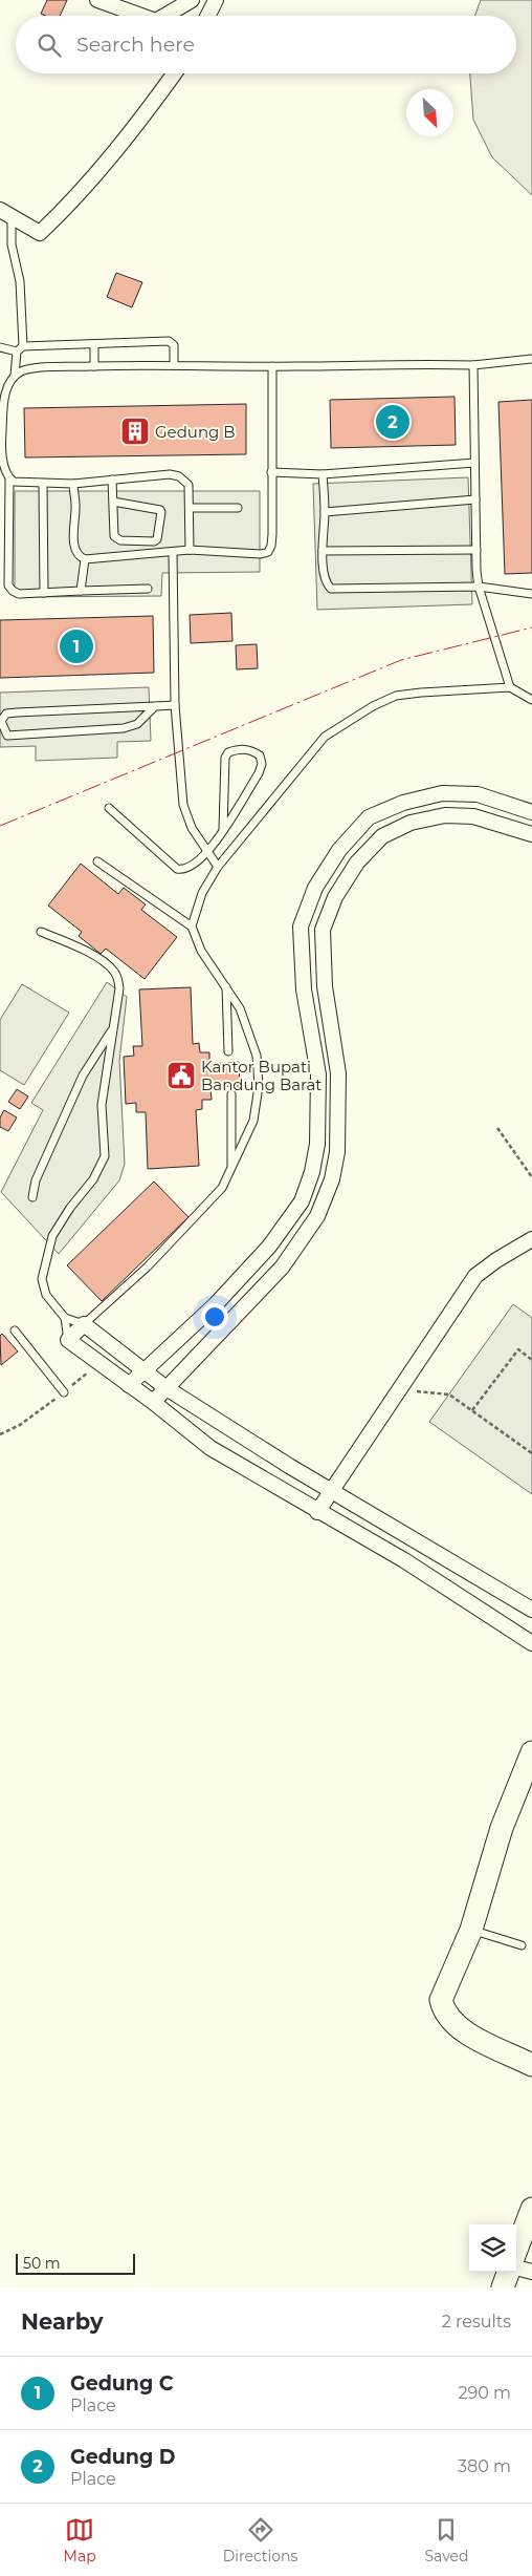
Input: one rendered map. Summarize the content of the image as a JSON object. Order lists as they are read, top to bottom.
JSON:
{
  "places": {
    "building": ["Gedung B"],
    "public building": ["Kantor Bupati Bandung Barat"]
  },
  "scale_bar": "50 m",
  "north": "bottom right",
  "page": {
    "search": "Search here",
    "pins": ["2", "1"],
    "scale": "50 m",
    "heading": ["Nearby", "2 results"],
    "list": [
      {
        "mark": "1",
        "name": "Gedung C",
        "note": "Place",
        "value": "290 m"
      },
      {
        "mark": "2",
        "name": "Gedung D",
        "note": "Place",
        "value": "380 m"
      }
    ],
    "nav": ["Map", "Directions", "Saved"]
  }
}
